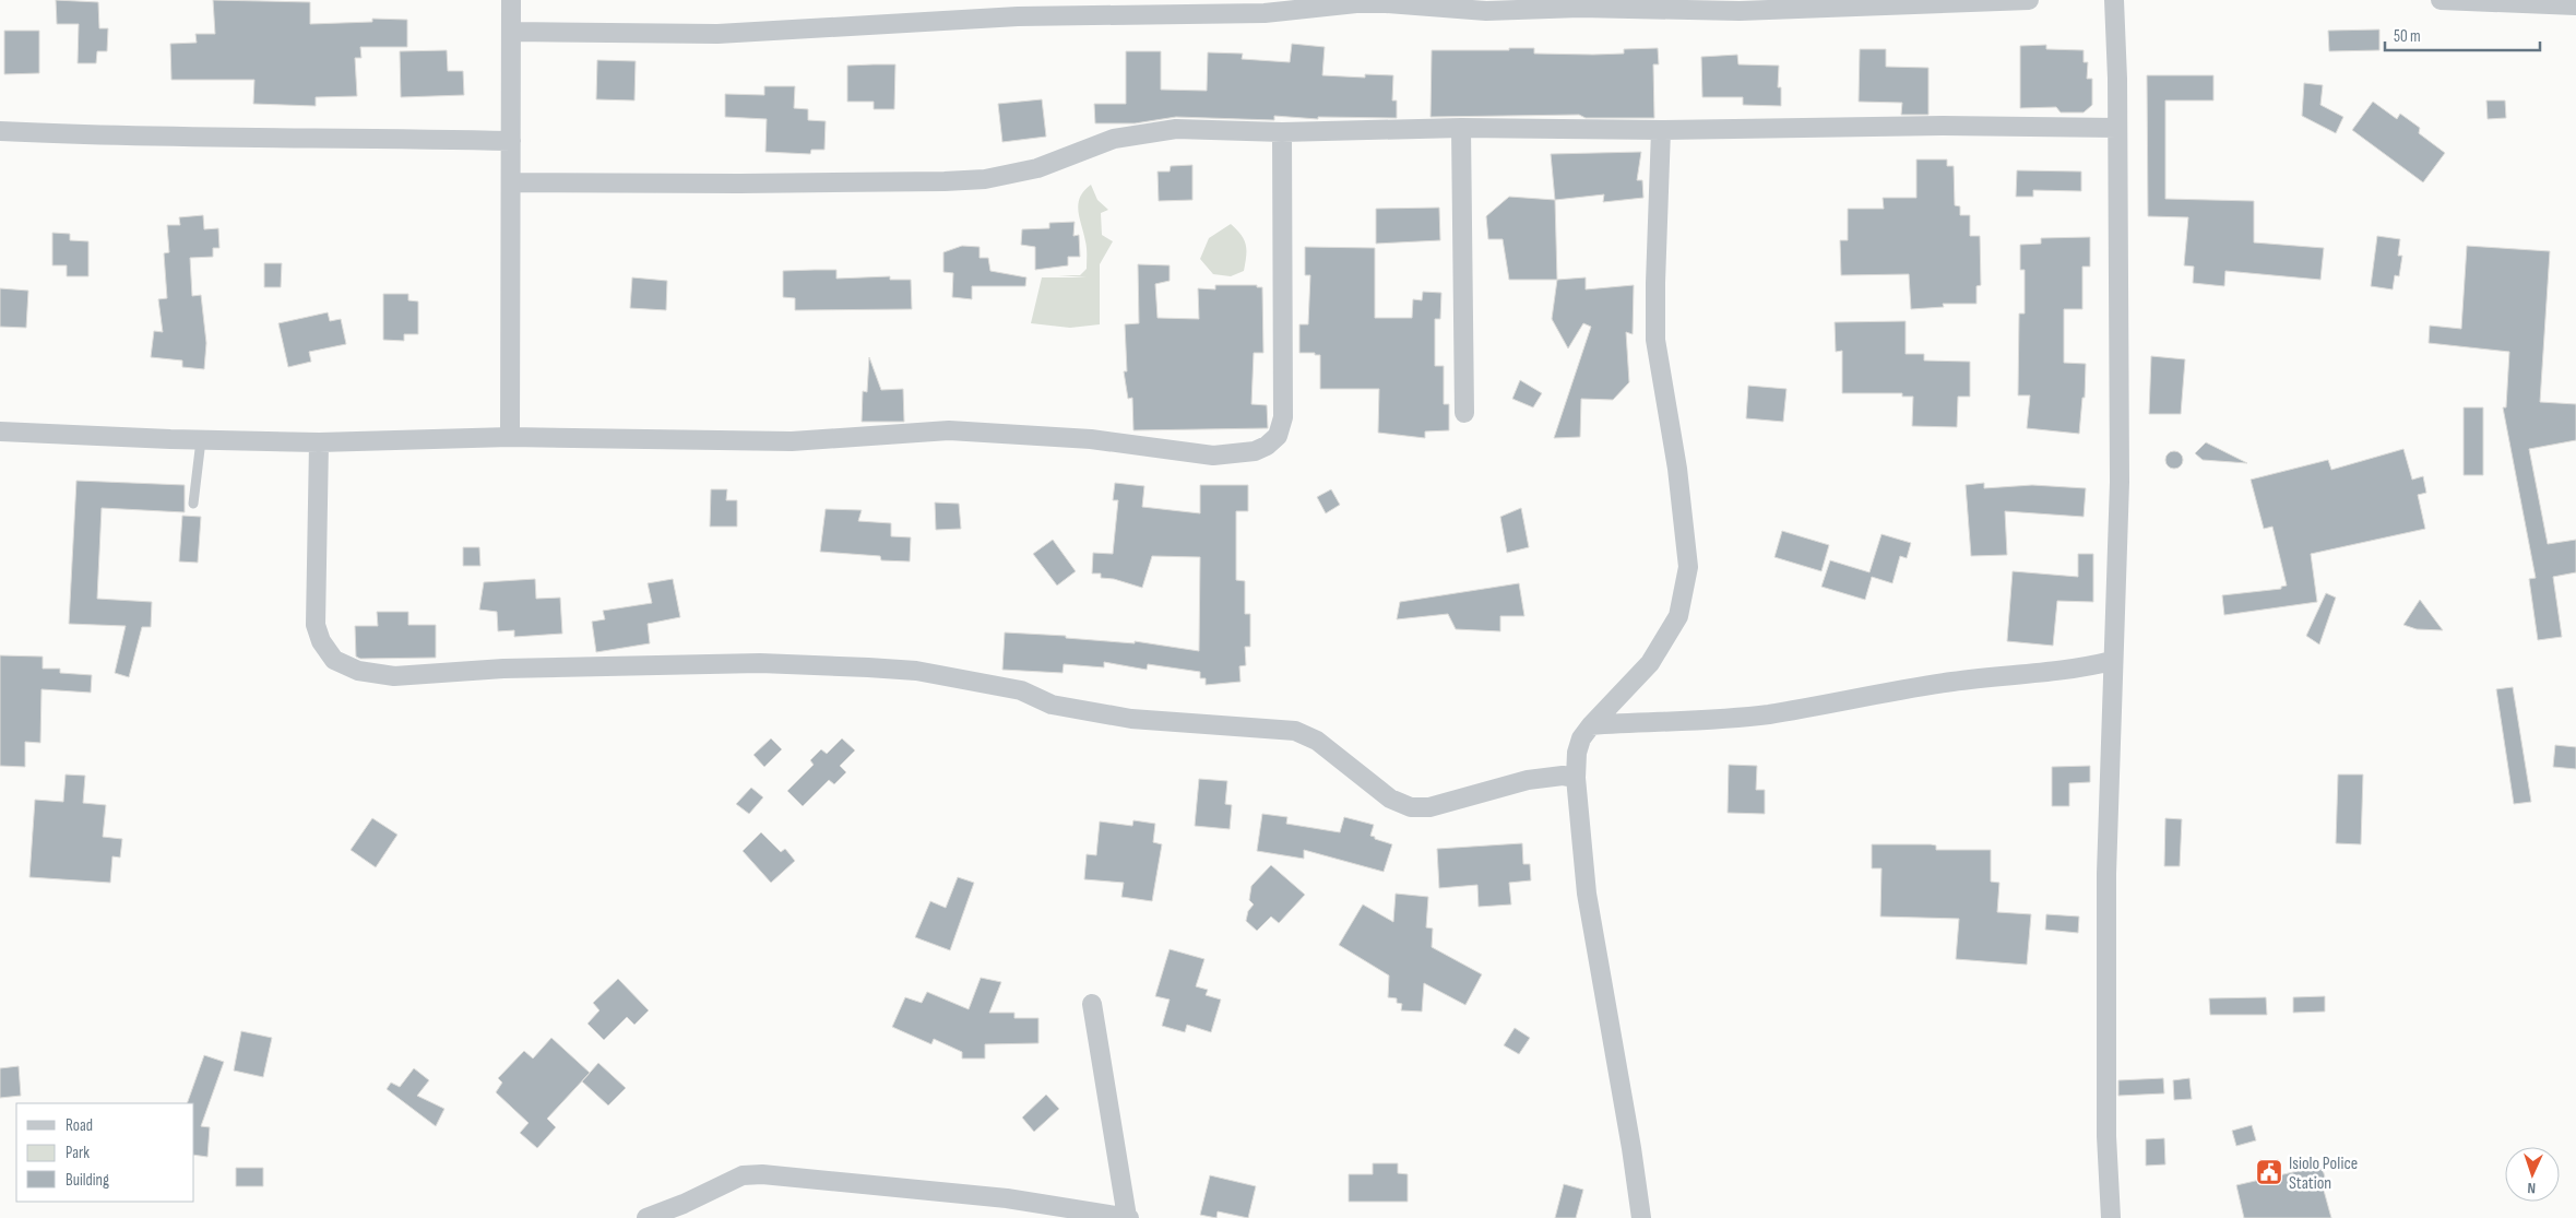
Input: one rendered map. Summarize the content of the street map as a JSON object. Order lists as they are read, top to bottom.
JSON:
{
  "places": {
    "public building": ["Isiolo Police Station"]
  },
  "legend": ["Road", "Park", "Building"],
  "scale_bar": "50 m",
  "north": "bottom"
}
